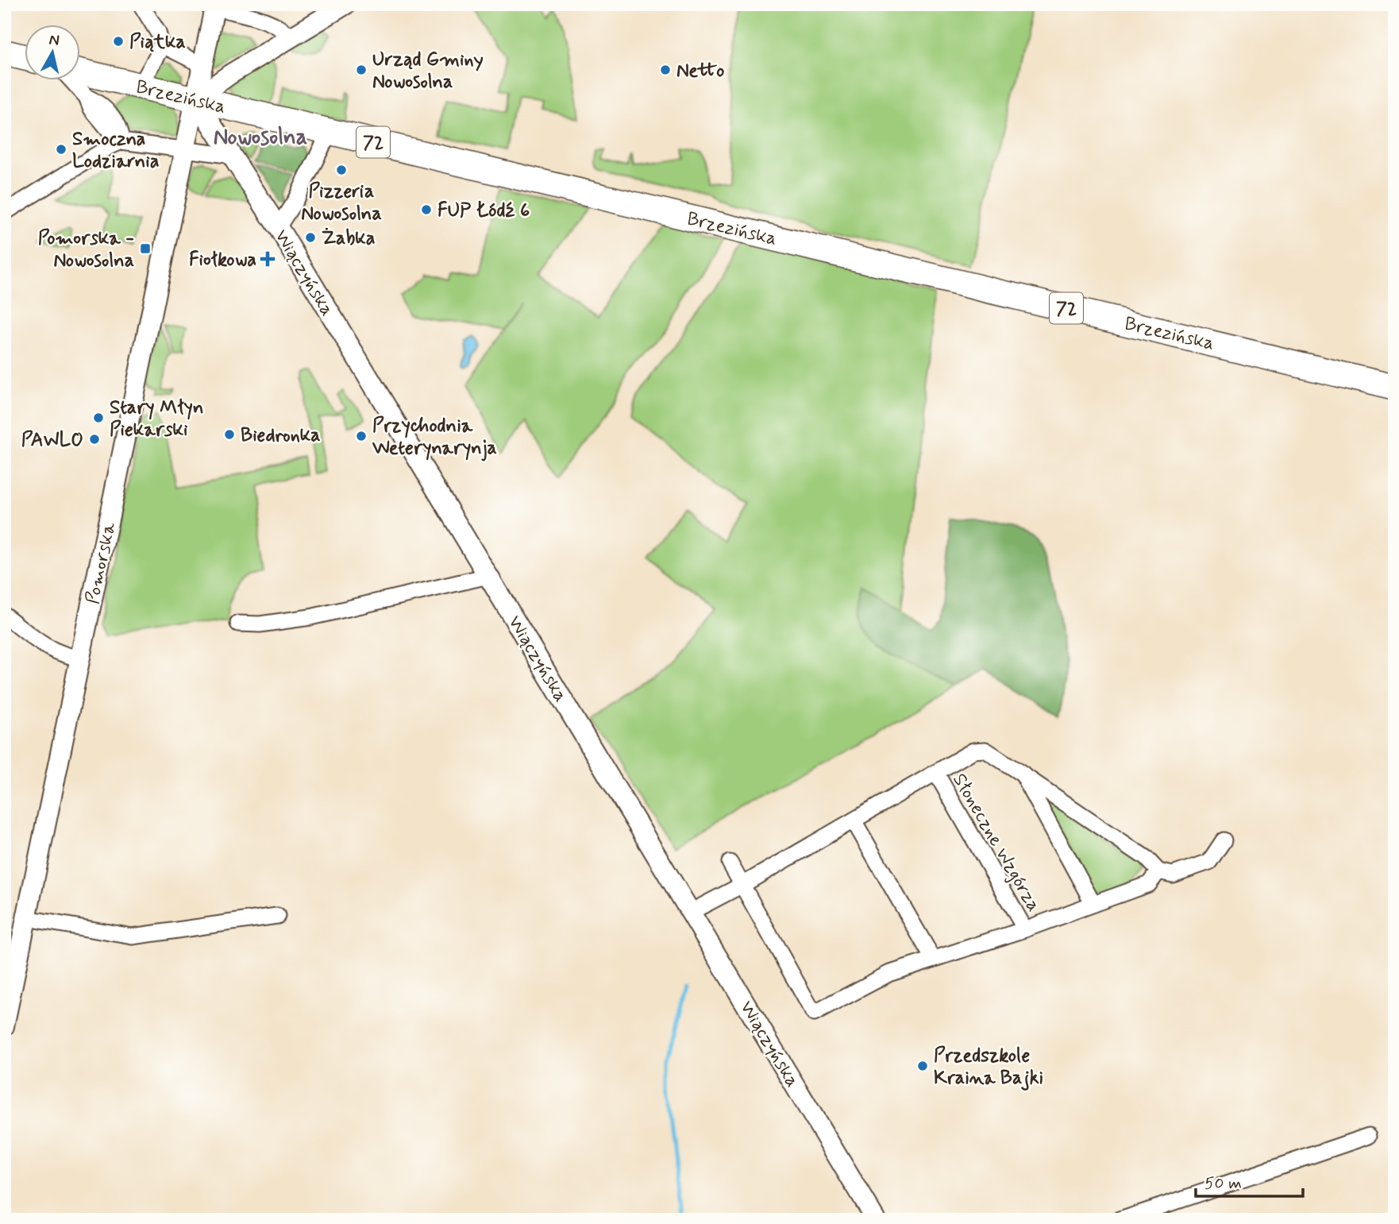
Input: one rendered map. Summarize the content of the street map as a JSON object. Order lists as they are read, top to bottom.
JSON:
{
  "streets": {
    "main road": ["Brzezińska", "72"],
    "street": ["Wiączyńska", "Pomorska", "Słoneczne Wzgórza"]
  },
  "crossings": [
    ["Brzezińska", "Wiączyńska"],
    ["Brzezińska", "Pomorska"],
    ["Wiączyńska", "Pomorska"],
    ["Wiączyńska", "Słoneczne Wzgórza"]
  ],
  "districts": ["Nowosolna"],
  "places": {
    "other": [
      "Piątka",
      "Urząd Gminy Nowosolna",
      "Netto",
      "Smoczna Lodziarnia",
      "Pizzeria Nowosolna",
      "FUP Łódź 6",
      "Żabka",
      "Stary Młyn Piekarski",
      "Biedronka",
      "Przychodnia Weterynarynja",
      "PAWLO",
      "Przedszkole Kraina Bajki"
    ],
    "transit": ["Pomorska - Nowosolna"],
    "health": ["Fiołkowa"]
  },
  "scale_bar": "50 m",
  "north": "top"
}
